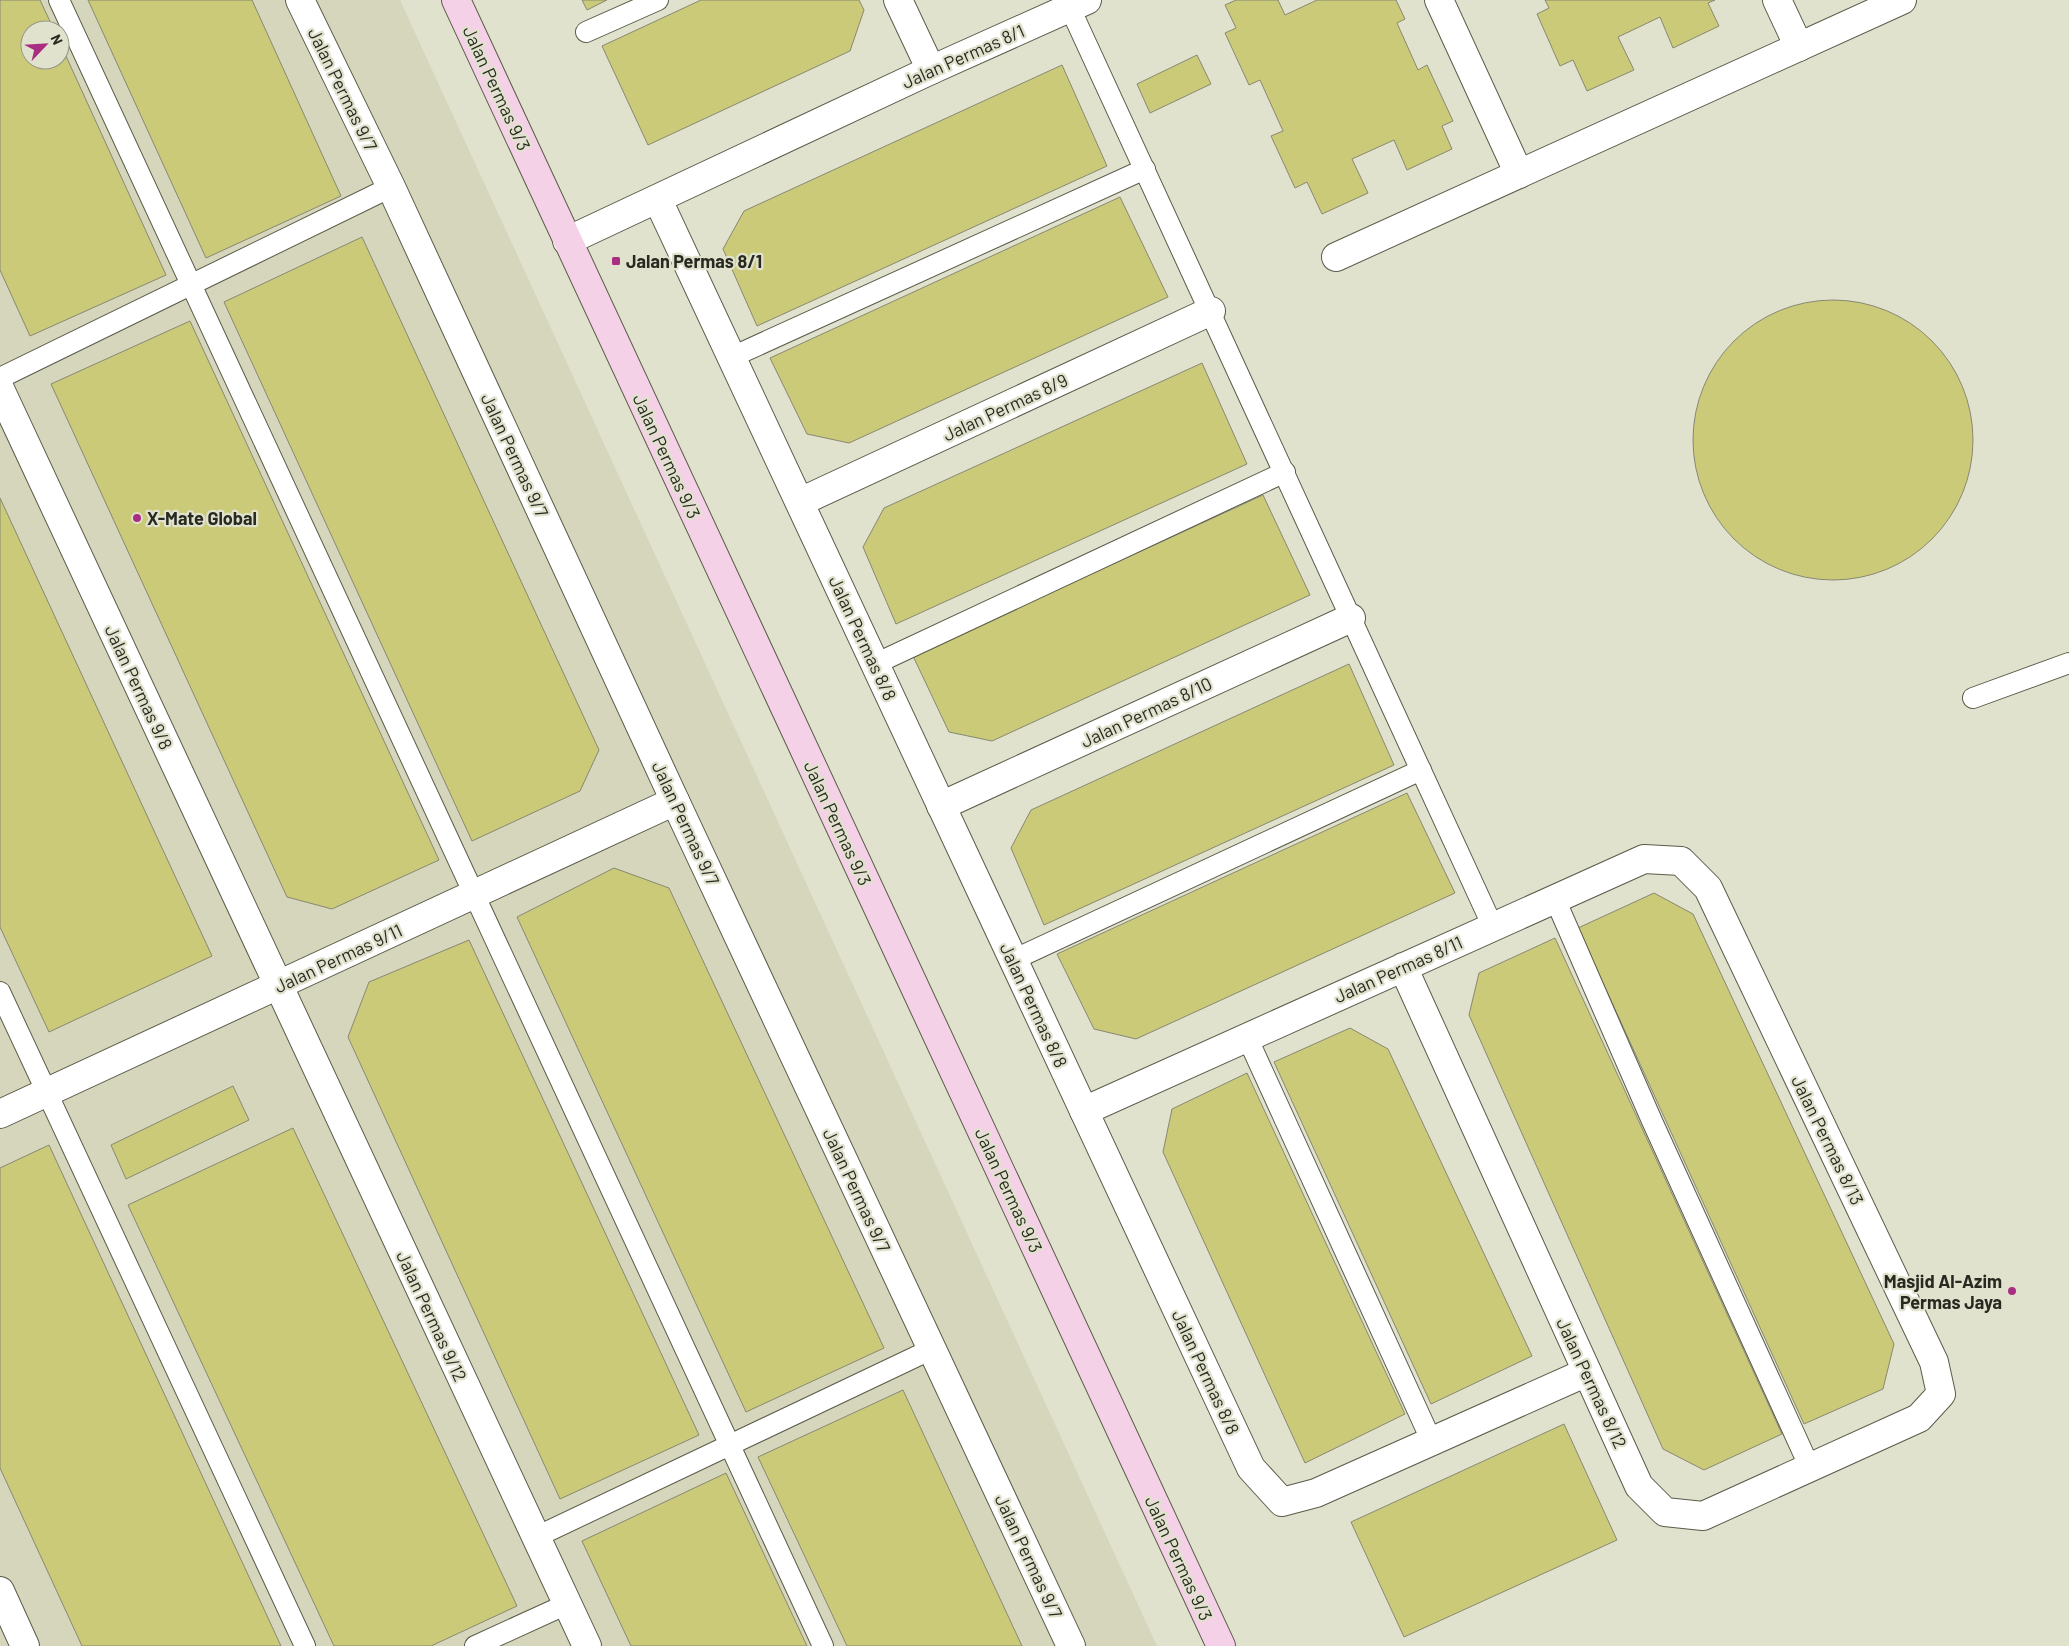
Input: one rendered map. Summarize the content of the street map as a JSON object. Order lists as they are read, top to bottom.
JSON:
{
  "streets": {
    "street": [
      "Jalan Permas 8/1",
      "Jalan Permas 9/3",
      "Jalan Permas 9/7",
      "Jalan Permas 8/9",
      "Jalan Permas 8/8",
      "Jalan Permas 9/8",
      "Jalan Permas 8/10",
      "Jalan Permas 9/11",
      "Jalan Permas 8/11",
      "Jalan Permas 8/13",
      "Jalan Permas 9/12",
      "Jalan Permas 8/12"
    ]
  },
  "crossings": [
    ["Jalan Permas 8/1", "Jalan Permas 9/3"],
    ["Jalan Permas 8/1", "Jalan Permas 8/8"],
    ["Jalan Permas 9/7", "Jalan Permas 9/11"],
    ["Jalan Permas 8/9", "Jalan Permas 8/8"],
    ["Jalan Permas 8/8", "Jalan Permas 8/10"],
    ["Jalan Permas 8/8", "Jalan Permas 8/11"],
    ["Jalan Permas 8/8", "Jalan Permas 8/12"],
    ["Jalan Permas 9/8", "Jalan Permas 9/11"],
    ["Jalan Permas 9/8", "Jalan Permas 9/12"],
    ["Jalan Permas 9/11", "Jalan Permas 9/12"],
    ["Jalan Permas 8/11", "Jalan Permas 8/13"],
    ["Jalan Permas 8/11", "Jalan Permas 8/12"],
    ["Jalan Permas 8/13", "Jalan Permas 8/12"]
  ],
  "places": {
    "transit": ["Jalan Permas 8/1"],
    "other": ["X-Mate Global", "Masjid Al-Azim Permas Jaya"]
  },
  "north": "top right"
}
